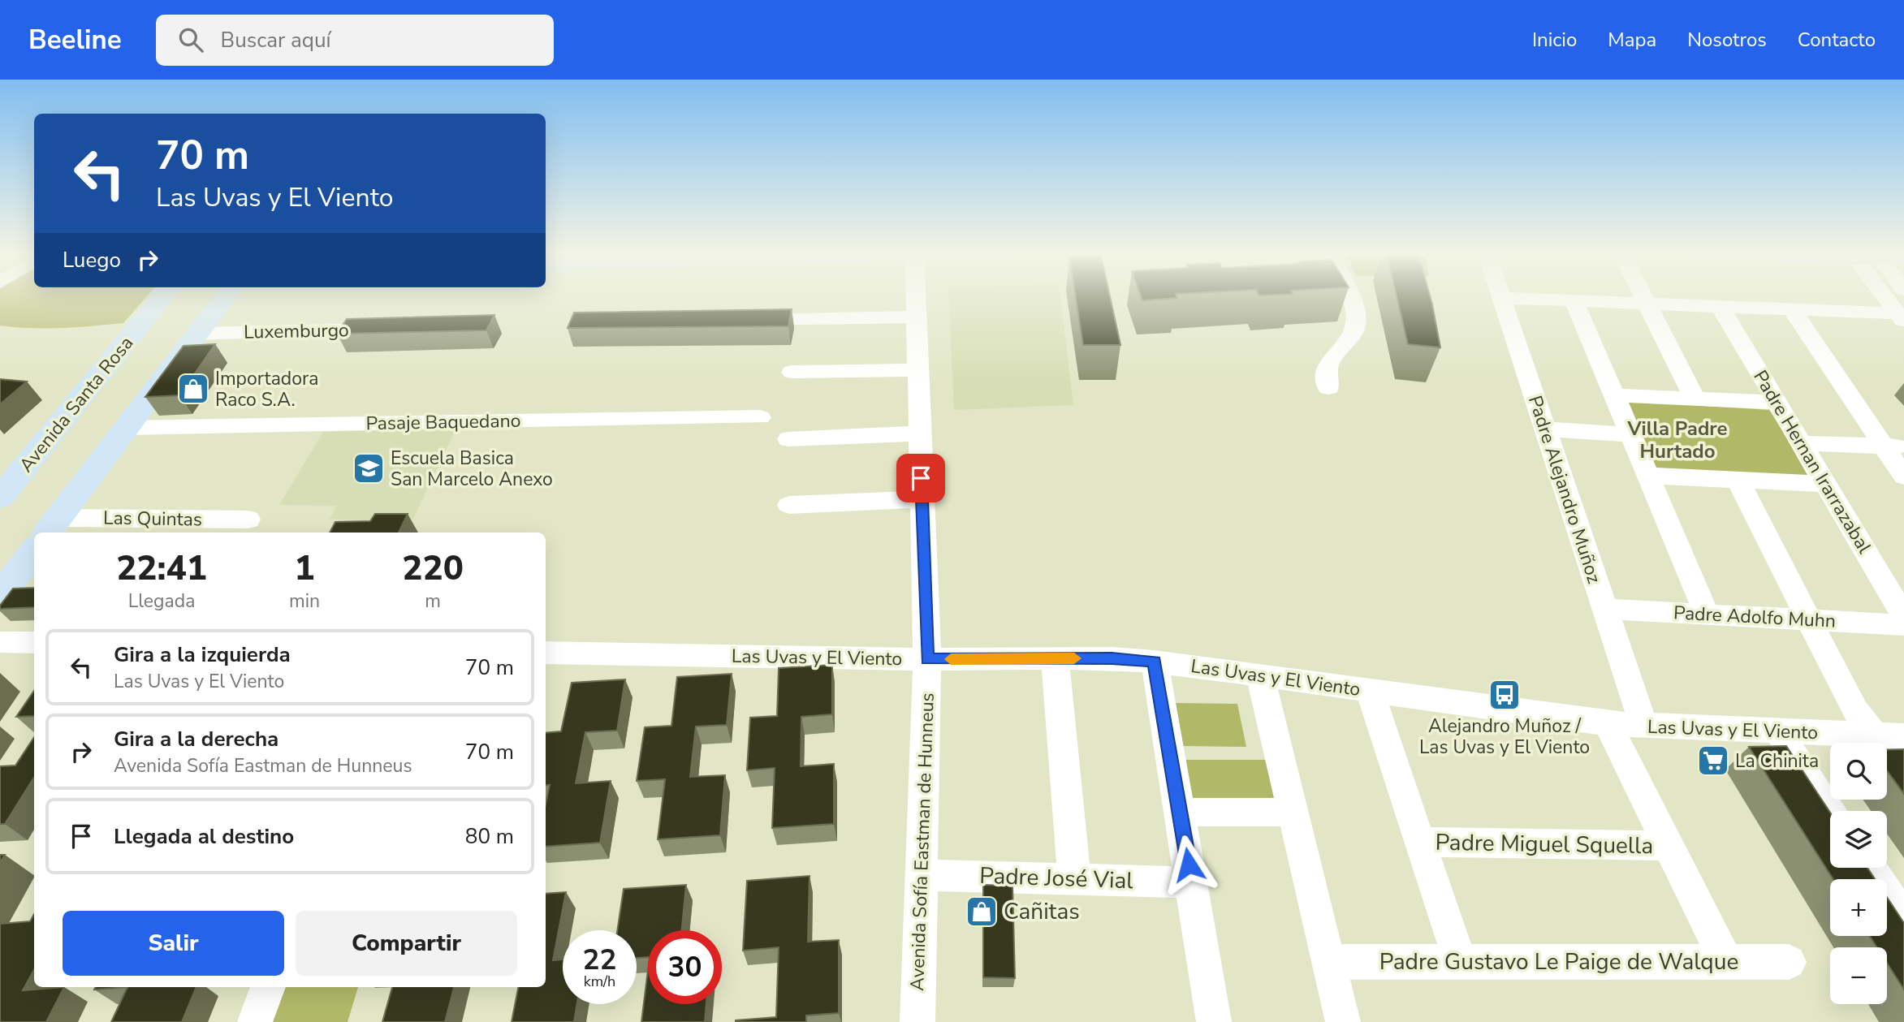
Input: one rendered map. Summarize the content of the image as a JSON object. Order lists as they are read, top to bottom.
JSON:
{
  "streets": {
    "main road": ["Avenida Santa Rosa"],
    "street": [
      "Luxemburgo",
      "Pasaje Baquedano",
      "Padre Hernan Irarrazabal",
      "Padre Alejandro Muñoz",
      "Las Quintas",
      "Padre Adolfo Muhn",
      "Las Uvas y El Viento",
      "Avenida Sofía Eastman de Hunneus",
      "Padre Miguel Squella",
      "Padre José Vial",
      "Padre Gustavo Le Paige de Walque"
    ]
  },
  "crossings": [
    ["Padre Alejandro Muñoz", "Padre Adolfo Muhn"],
    ["Padre Alejandro Muñoz", "Las Uvas y El Viento"],
    ["Las Uvas y El Viento", "Avenida Sofía Eastman de Hunneus"],
    ["Avenida Sofía Eastman de Hunneus", "Padre José Vial"]
  ],
  "districts": ["Villa Padre Hurtado"],
  "places": {
    "shop": ["Importadora Raco S.A.", "Cañitas"],
    "school or university": ["Escuela Basica San Marcelo Anexo"],
    "bus stop": ["Alejandro Muñoz / Las Uvas y El Viento"],
    "supermarket": ["La Chinita"]
  },
  "page": {
    "header": "Beeline",
    "search": "Buscar aquí",
    "nav": [
      "Inicio",
      "Mapa",
      "Nosotros",
      "Contacto"
    ],
    "turn": ["70 m", "Las Uvas y El Viento"],
    "then": "Luego",
    "eta": [
      "22:41",
      "Llegada",
      "1",
      "min",
      "220",
      "m"
    ],
    "list": [
      {
        "name": "Gira a la izquierda",
        "note": "Las Uvas y El Viento",
        "value": "70 m"
      },
      {
        "name": "Gira a la derecha",
        "note": "Avenida Sofía Eastman de Hunneus",
        "value": "70 m"
      },
      {
        "name": "Llegada al destino",
        "value": "80 m"
      }
    ],
    "map_buttons": ["+", "−"],
    "buttons": ["Salir", "Compartir"],
    "speed": "22 km/h",
    "limit": "30"
  }
}
